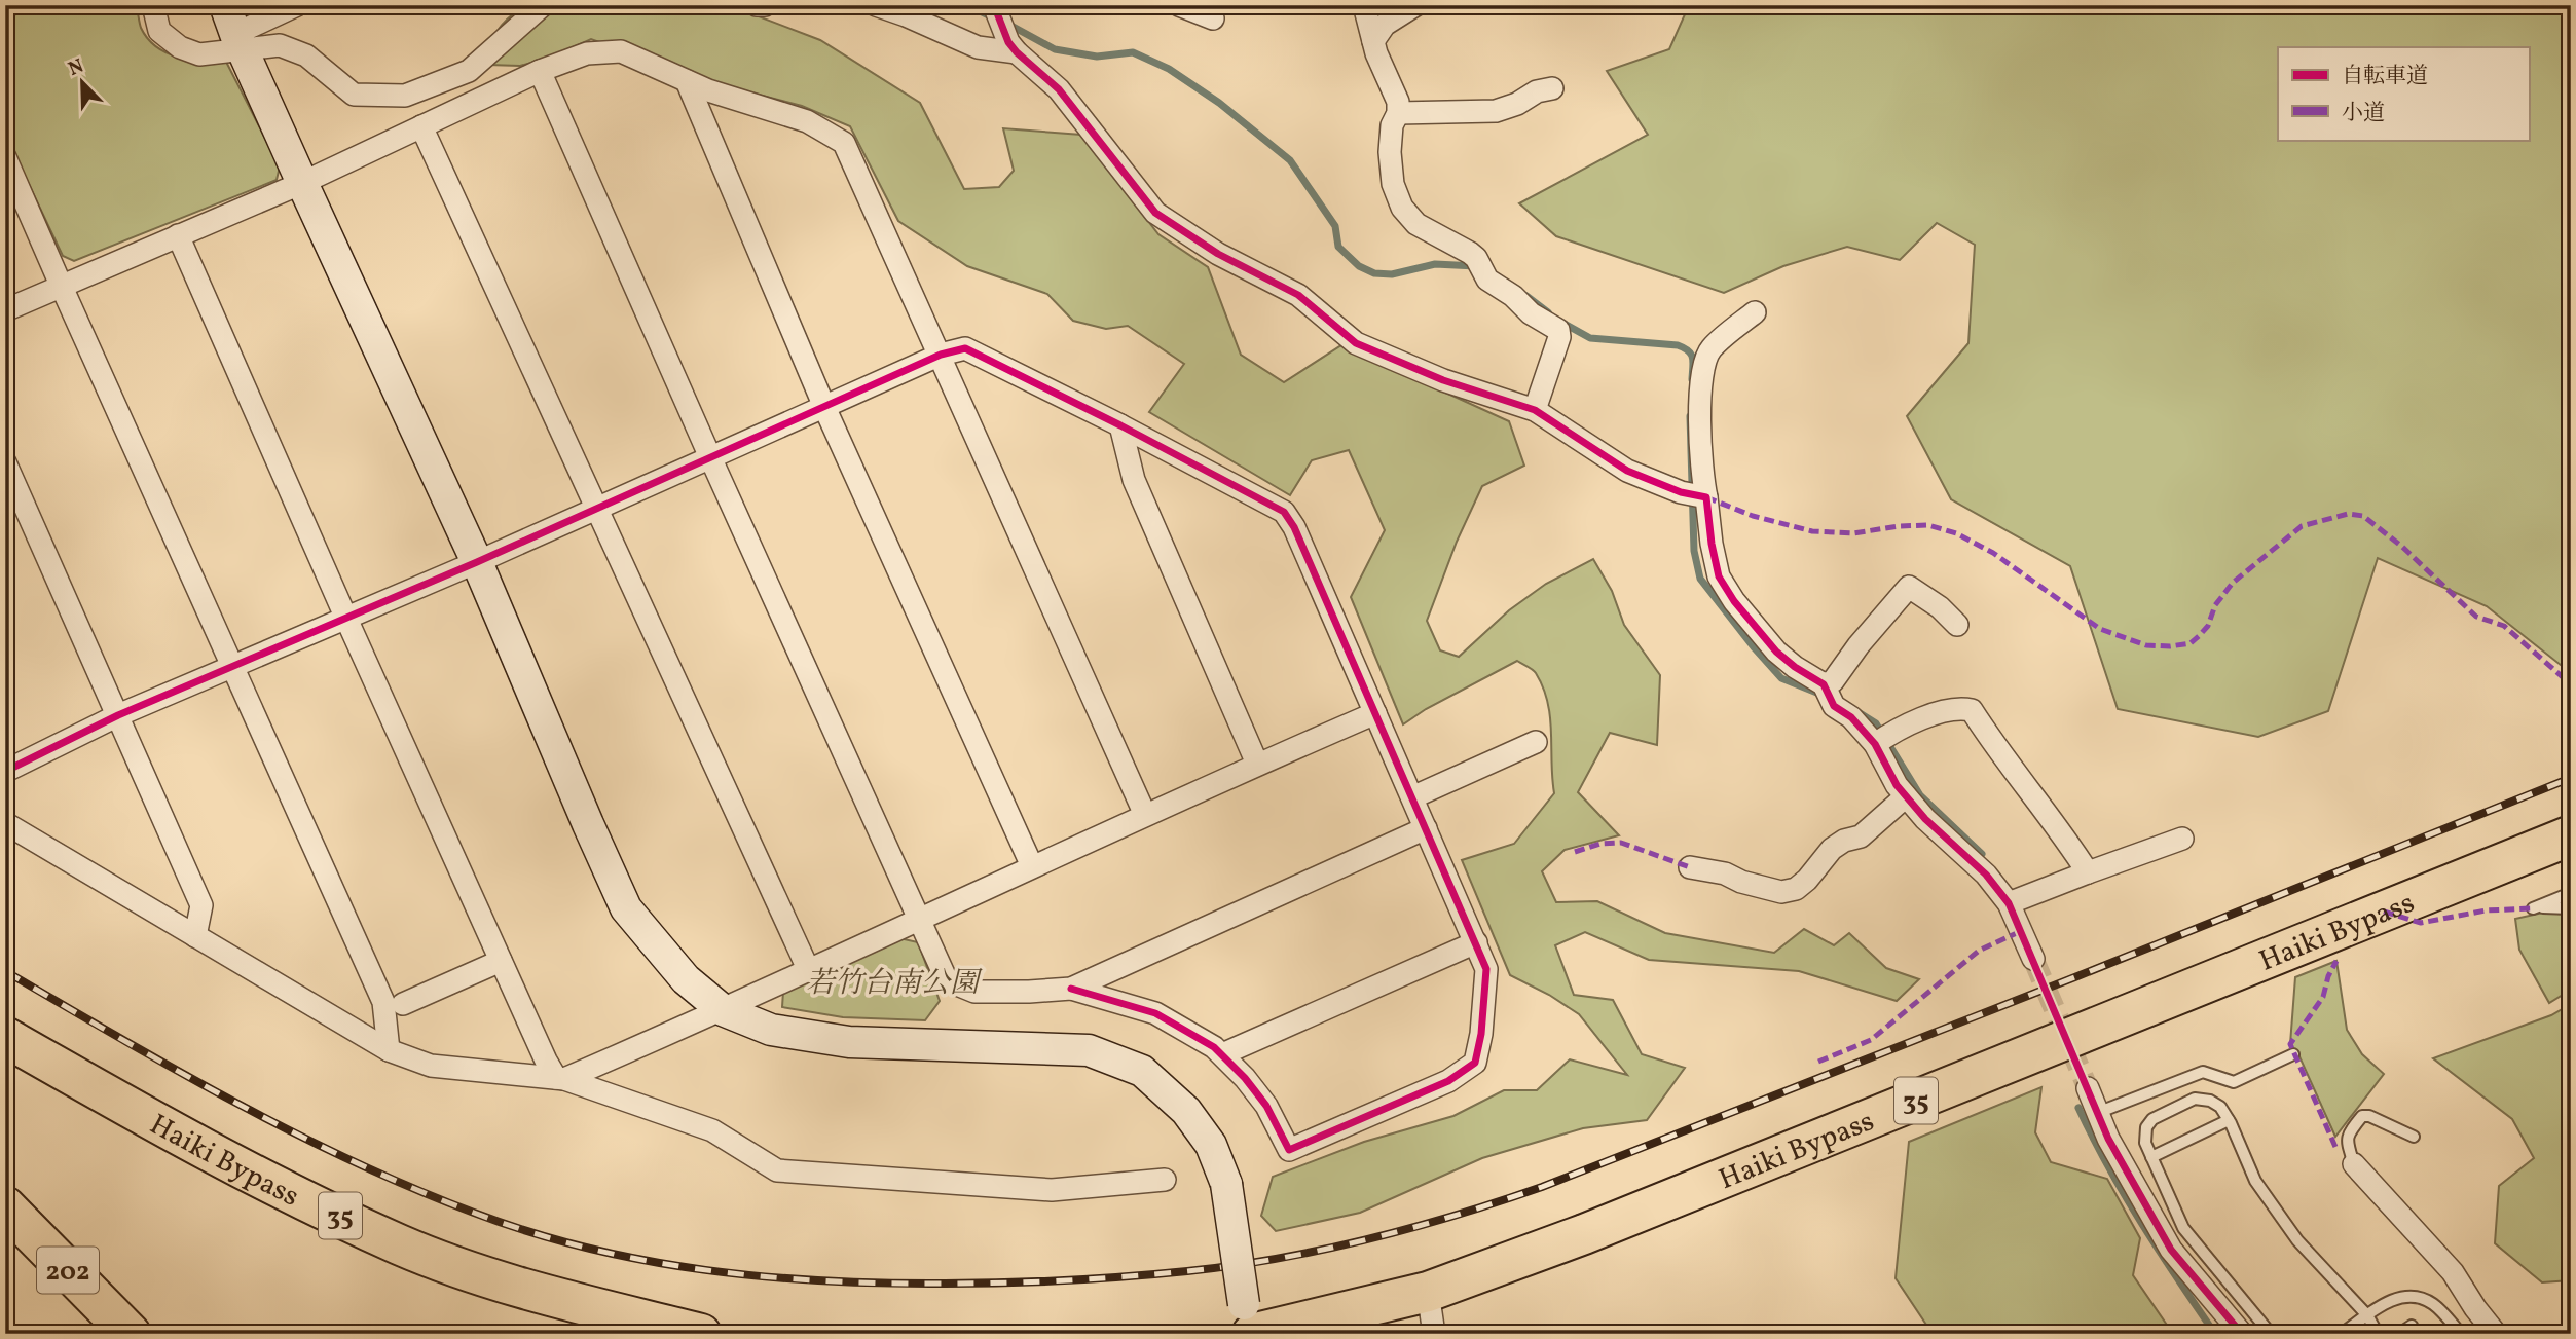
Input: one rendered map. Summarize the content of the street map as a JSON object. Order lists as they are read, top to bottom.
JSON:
{
  "streets": {
    "highway": ["Haiki Bypass", "35", "202"]
  },
  "parks": ["若竹台南公園"],
  "legend": ["自転車道", "小道"],
  "north": "top left"
}
